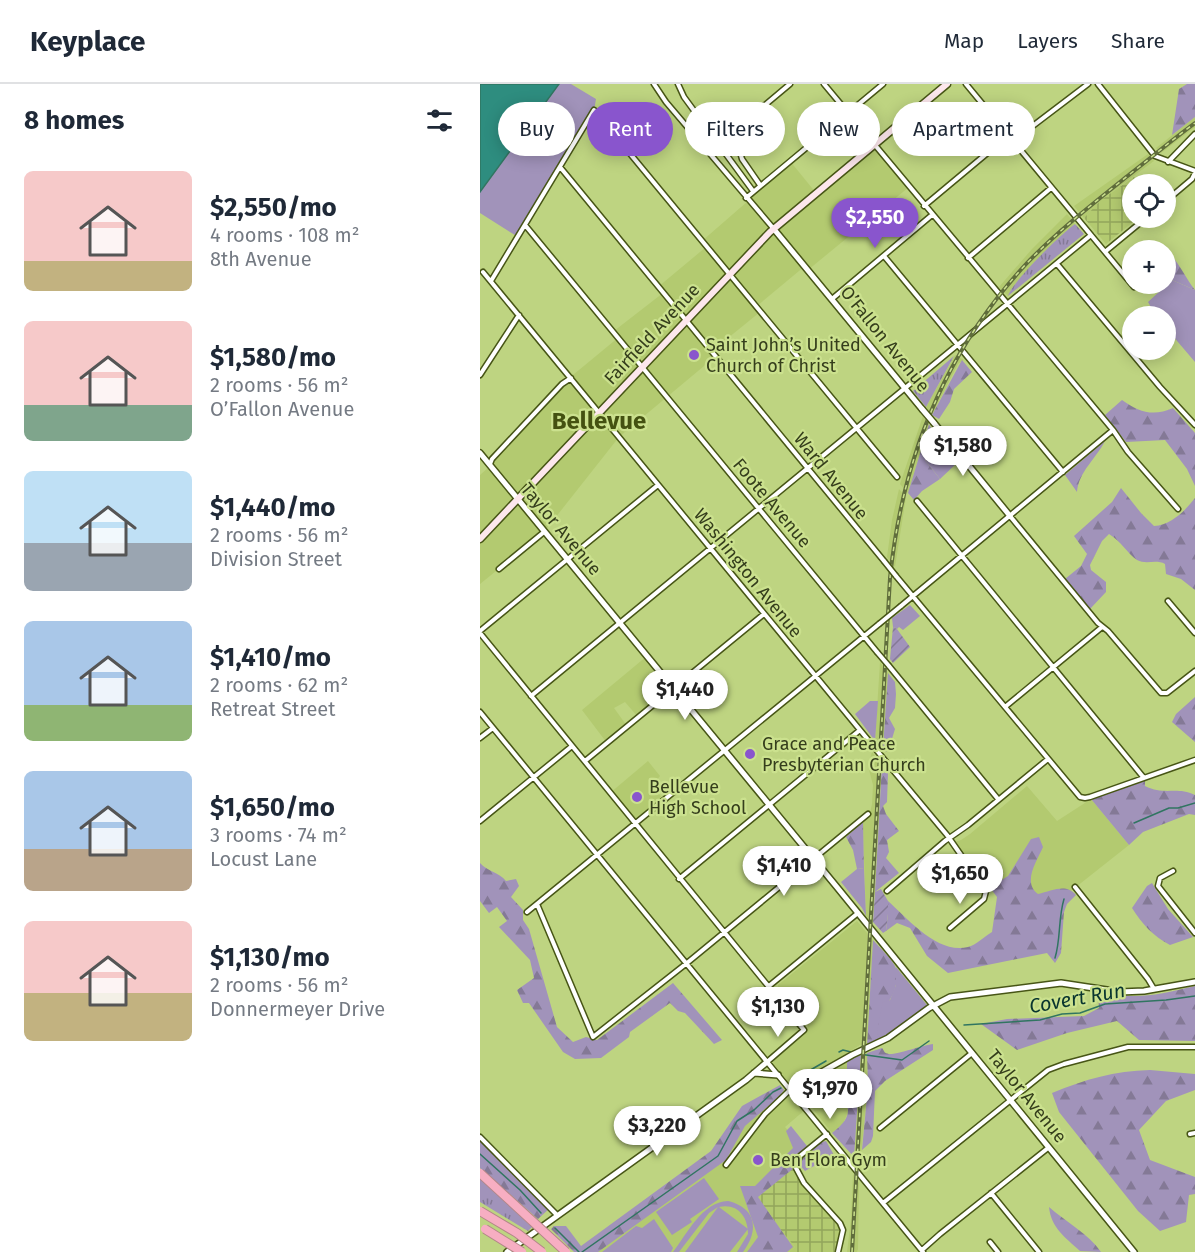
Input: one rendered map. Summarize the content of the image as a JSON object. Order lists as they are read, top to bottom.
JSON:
{
  "streets": {
    "main road": ["Fairfield Avenue"],
    "street": [
      "O’Fallon Avenue",
      "Ward Avenue",
      "Foote Avenue",
      "Taylor Avenue",
      "Washington Avenue"
    ]
  },
  "crossings": [
    ["Fairfield Avenue", "O’Fallon Avenue"],
    ["Fairfield Avenue", "Ward Avenue"],
    ["Fairfield Avenue", "Foote Avenue"],
    ["Fairfield Avenue", "Taylor Avenue"],
    ["Fairfield Avenue", "Washington Avenue"]
  ],
  "districts": ["Bellevue"],
  "water": ["Covert Run"],
  "places": [
    "Saint John’s United Church of Christ",
    "Grace and Peace Presbyterian Church",
    "Bellevue High School",
    "Ben Flora Gym"
  ],
  "page": {
    "header": "Keyplace",
    "nav": ["Map", "Layers", "Share"],
    "heading": "8 homes",
    "chip": [
      "Buy",
      "Rent",
      "Filters",
      "New",
      "Apartment"
    ],
    "list": [
      {
        "name": "$2,550/mo",
        "note": "4 rooms · 108 m² · 8th Avenue"
      },
      {
        "name": "$1,580/mo",
        "note": "2 rooms · 56 m² · O’Fallon Avenue"
      },
      {
        "name": "$1,440/mo",
        "note": "2 rooms · 56 m² · Division Street"
      },
      {
        "name": "$1,410/mo",
        "note": "2 rooms · 62 m² · Retreat Street"
      },
      {
        "name": "$1,650/mo",
        "note": "3 rooms · 74 m² · Locust Lane"
      },
      {
        "name": "$1,130/mo",
        "note": "2 rooms · 56 m² · Donnermeyer Drive"
      }
    ],
    "map_buttons": ["+", "−"],
    "price": [
      "$2,550",
      "$1,580",
      "$1,440",
      "$1,410",
      "$1,650",
      "$1,130",
      "$1,970",
      "$3,220"
    ]
  }
}
